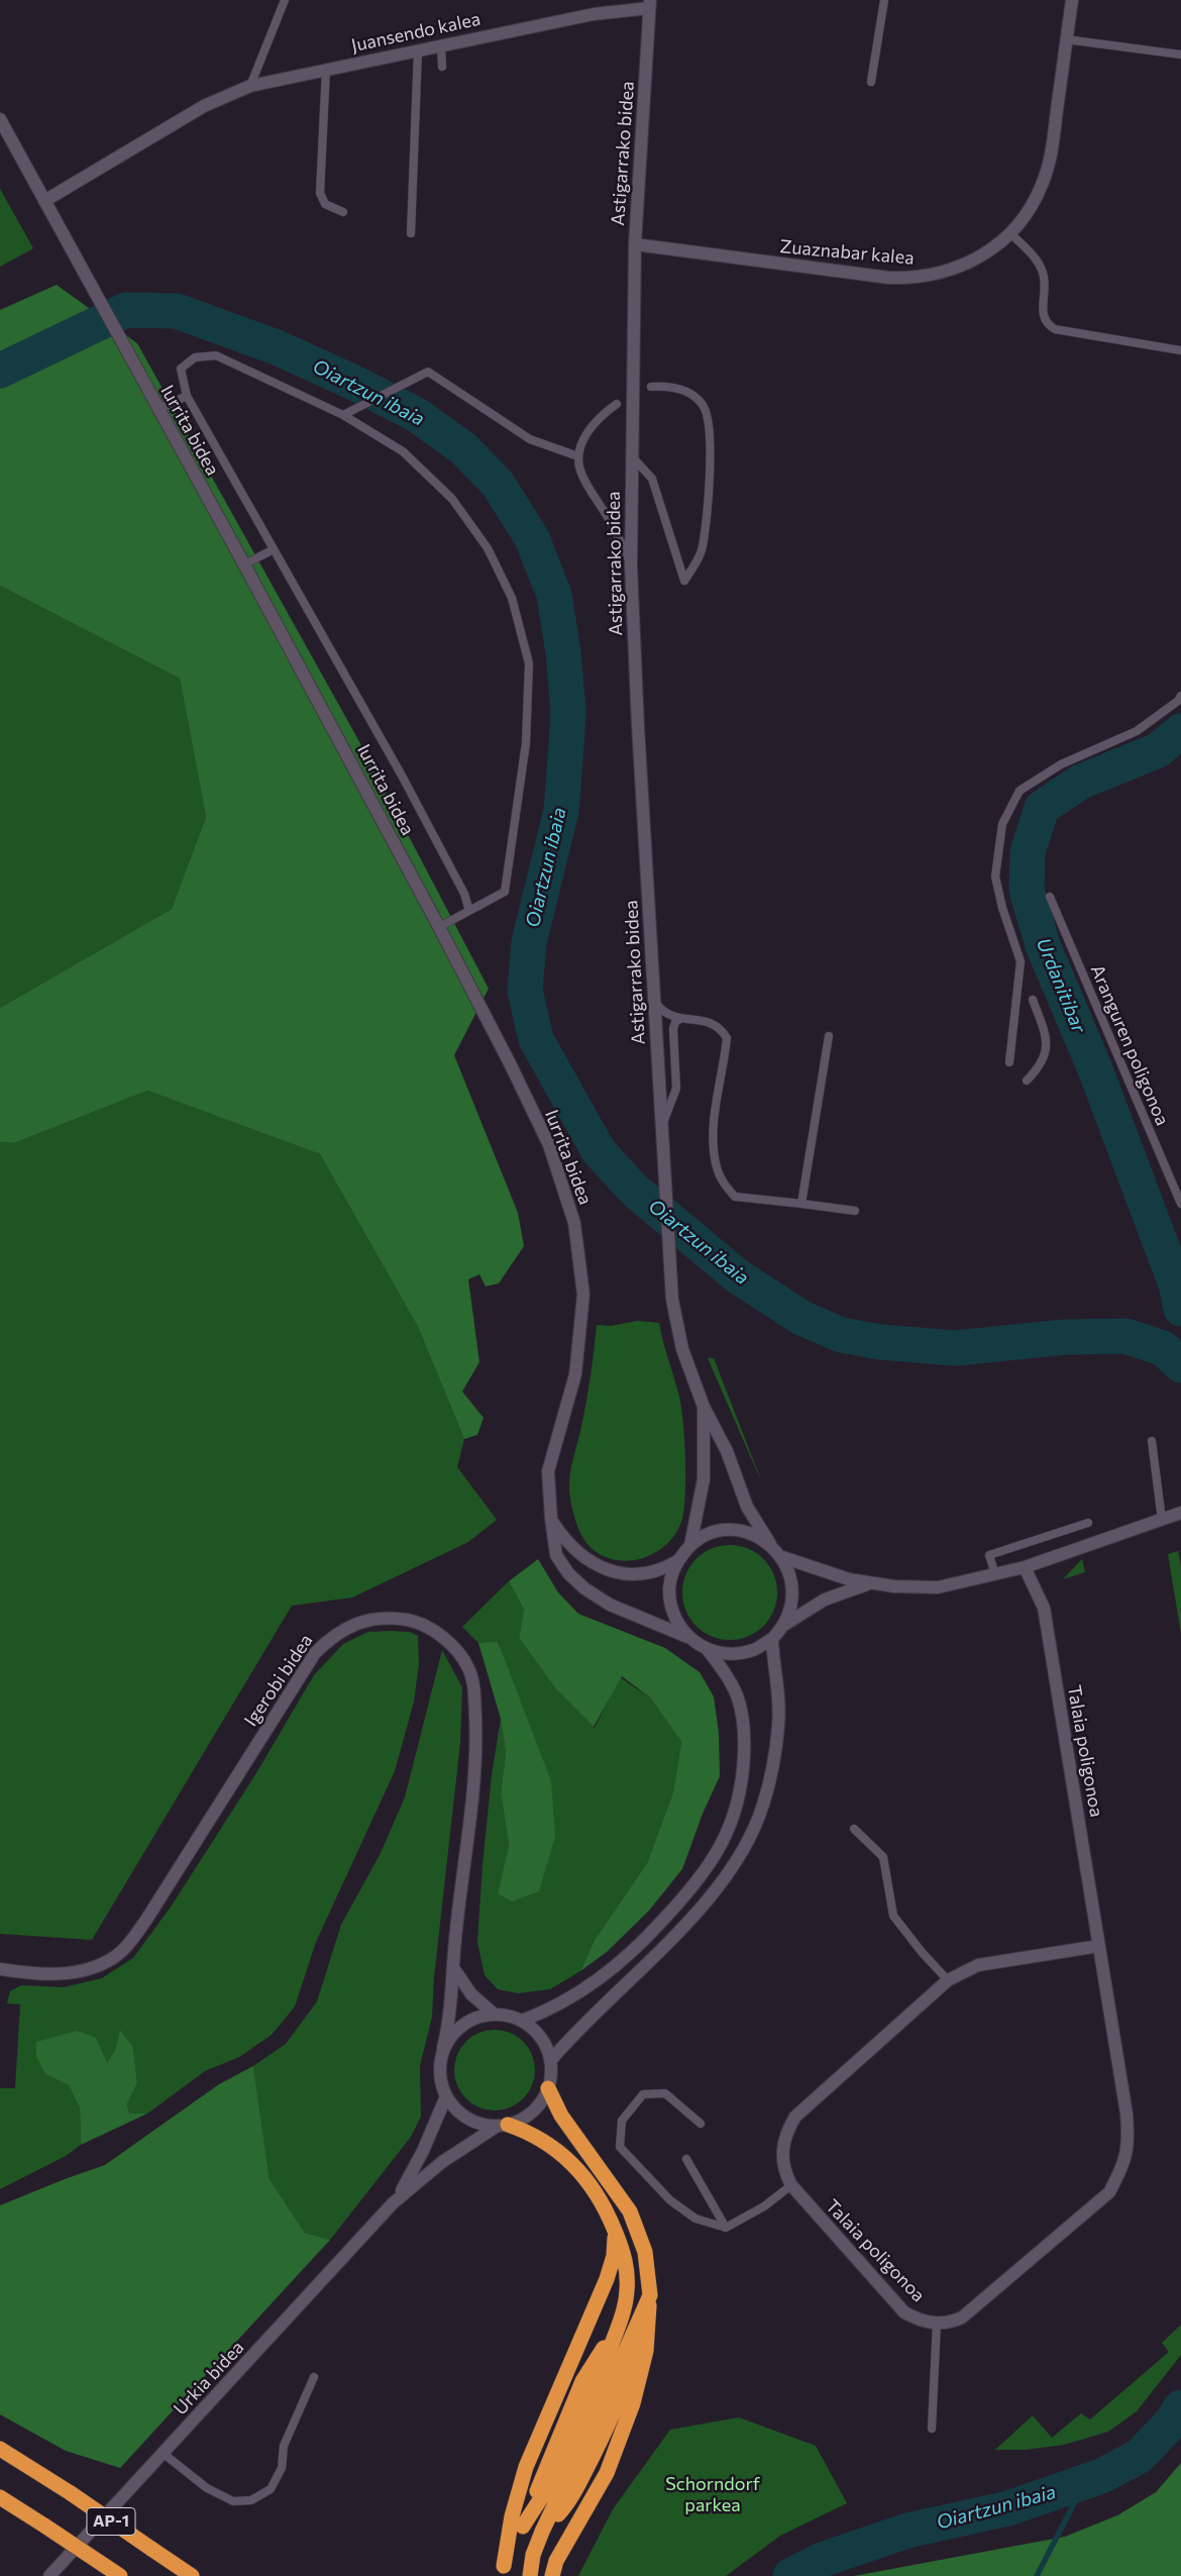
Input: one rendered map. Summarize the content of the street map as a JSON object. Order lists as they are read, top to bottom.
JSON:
{
  "streets": {
    "highway": ["AP-1"],
    "street": [
      "Juansendo kalea",
      "Astigarrako bidea",
      "Zuaznabar kalea",
      "Iurrita bidea",
      "Igerobi bidea",
      "Talaia poligonoa",
      "Urkia bidea"
    ],
    "lane": ["Aranguren poligonoa"]
  },
  "crossings": [
    ["Juansendo kalea", "Astigarrako bidea"],
    ["Juansendo kalea", "Iurrita bidea"],
    ["Astigarrako bidea", "Zuaznabar kalea"],
    ["Igerobi bidea", "Urkia bidea"]
  ],
  "water": ["Oiartzun ibaia", "Urdanitibar"],
  "parks": ["Schorndorf parkea"]
}
